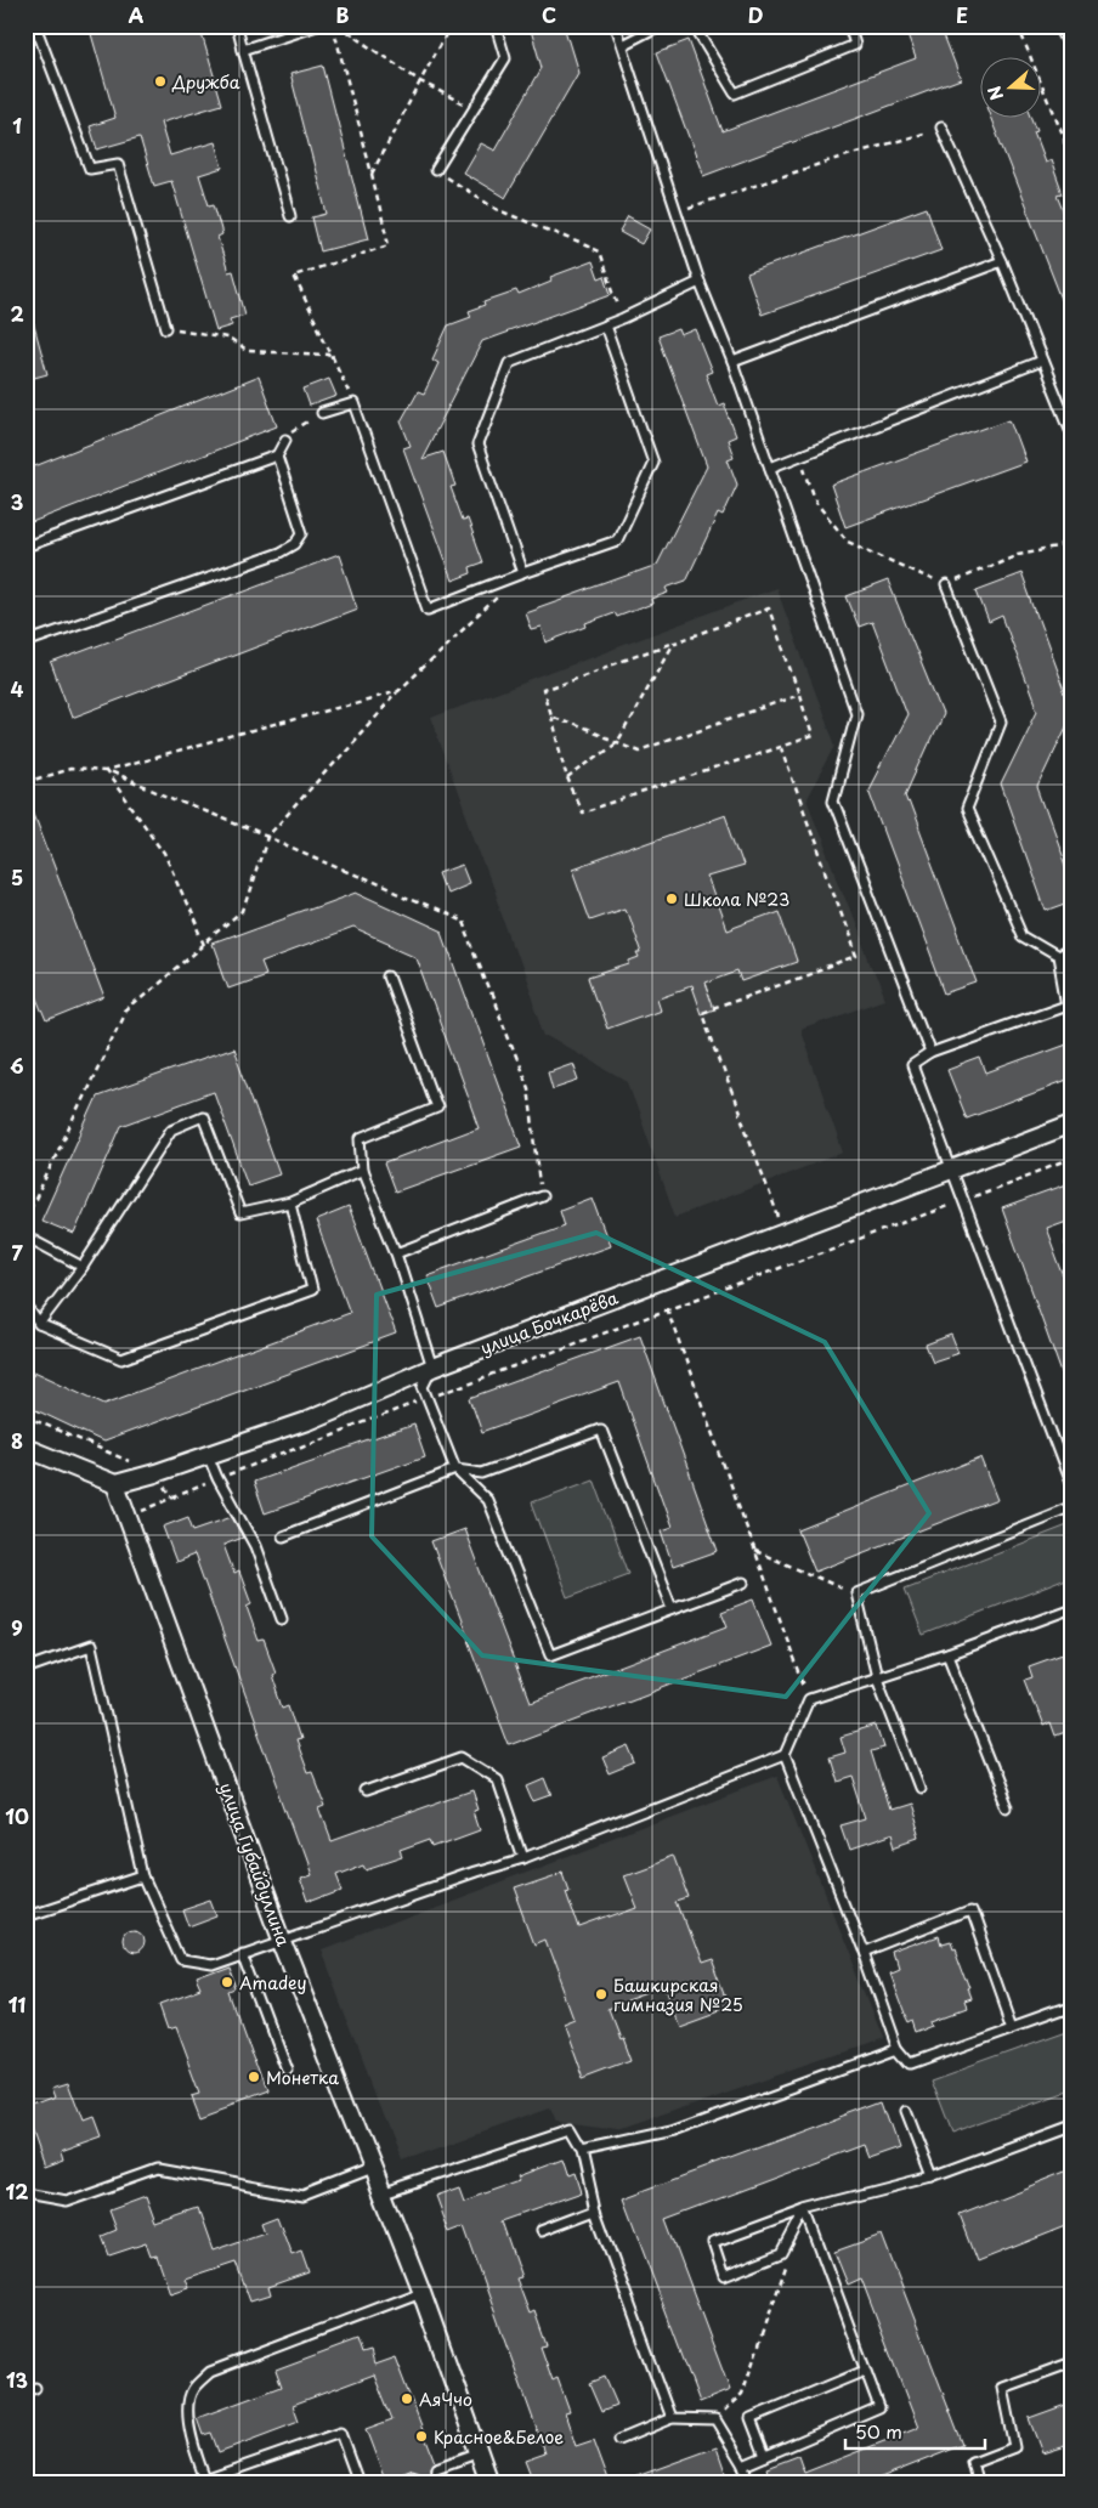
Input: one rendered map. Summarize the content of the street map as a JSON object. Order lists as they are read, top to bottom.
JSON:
{
  "streets": {
    "street": ["улица Бочкарёва", "улица Губайдуллина"]
  },
  "crossings": [
    ["улица Бочкарёва", "улица Губайдуллина"]
  ],
  "places": [
    "Дружба",
    "Школа №23",
    "Amadey",
    "Башкирская гимназия №25",
    "Монетка",
    "АяЧчо",
    "Красное&Белое"
  ],
  "scale_bar": "50 m",
  "north": "left",
  "grid": {
    "columns": [
      "A",
      "B",
      "C",
      "D",
      "E"
    ],
    "rows": [
      "1",
      "2",
      "3",
      "4",
      "5",
      "6",
      "7",
      "8",
      "9",
      "10",
      "11",
      "12",
      "13"
    ]
  }
}
